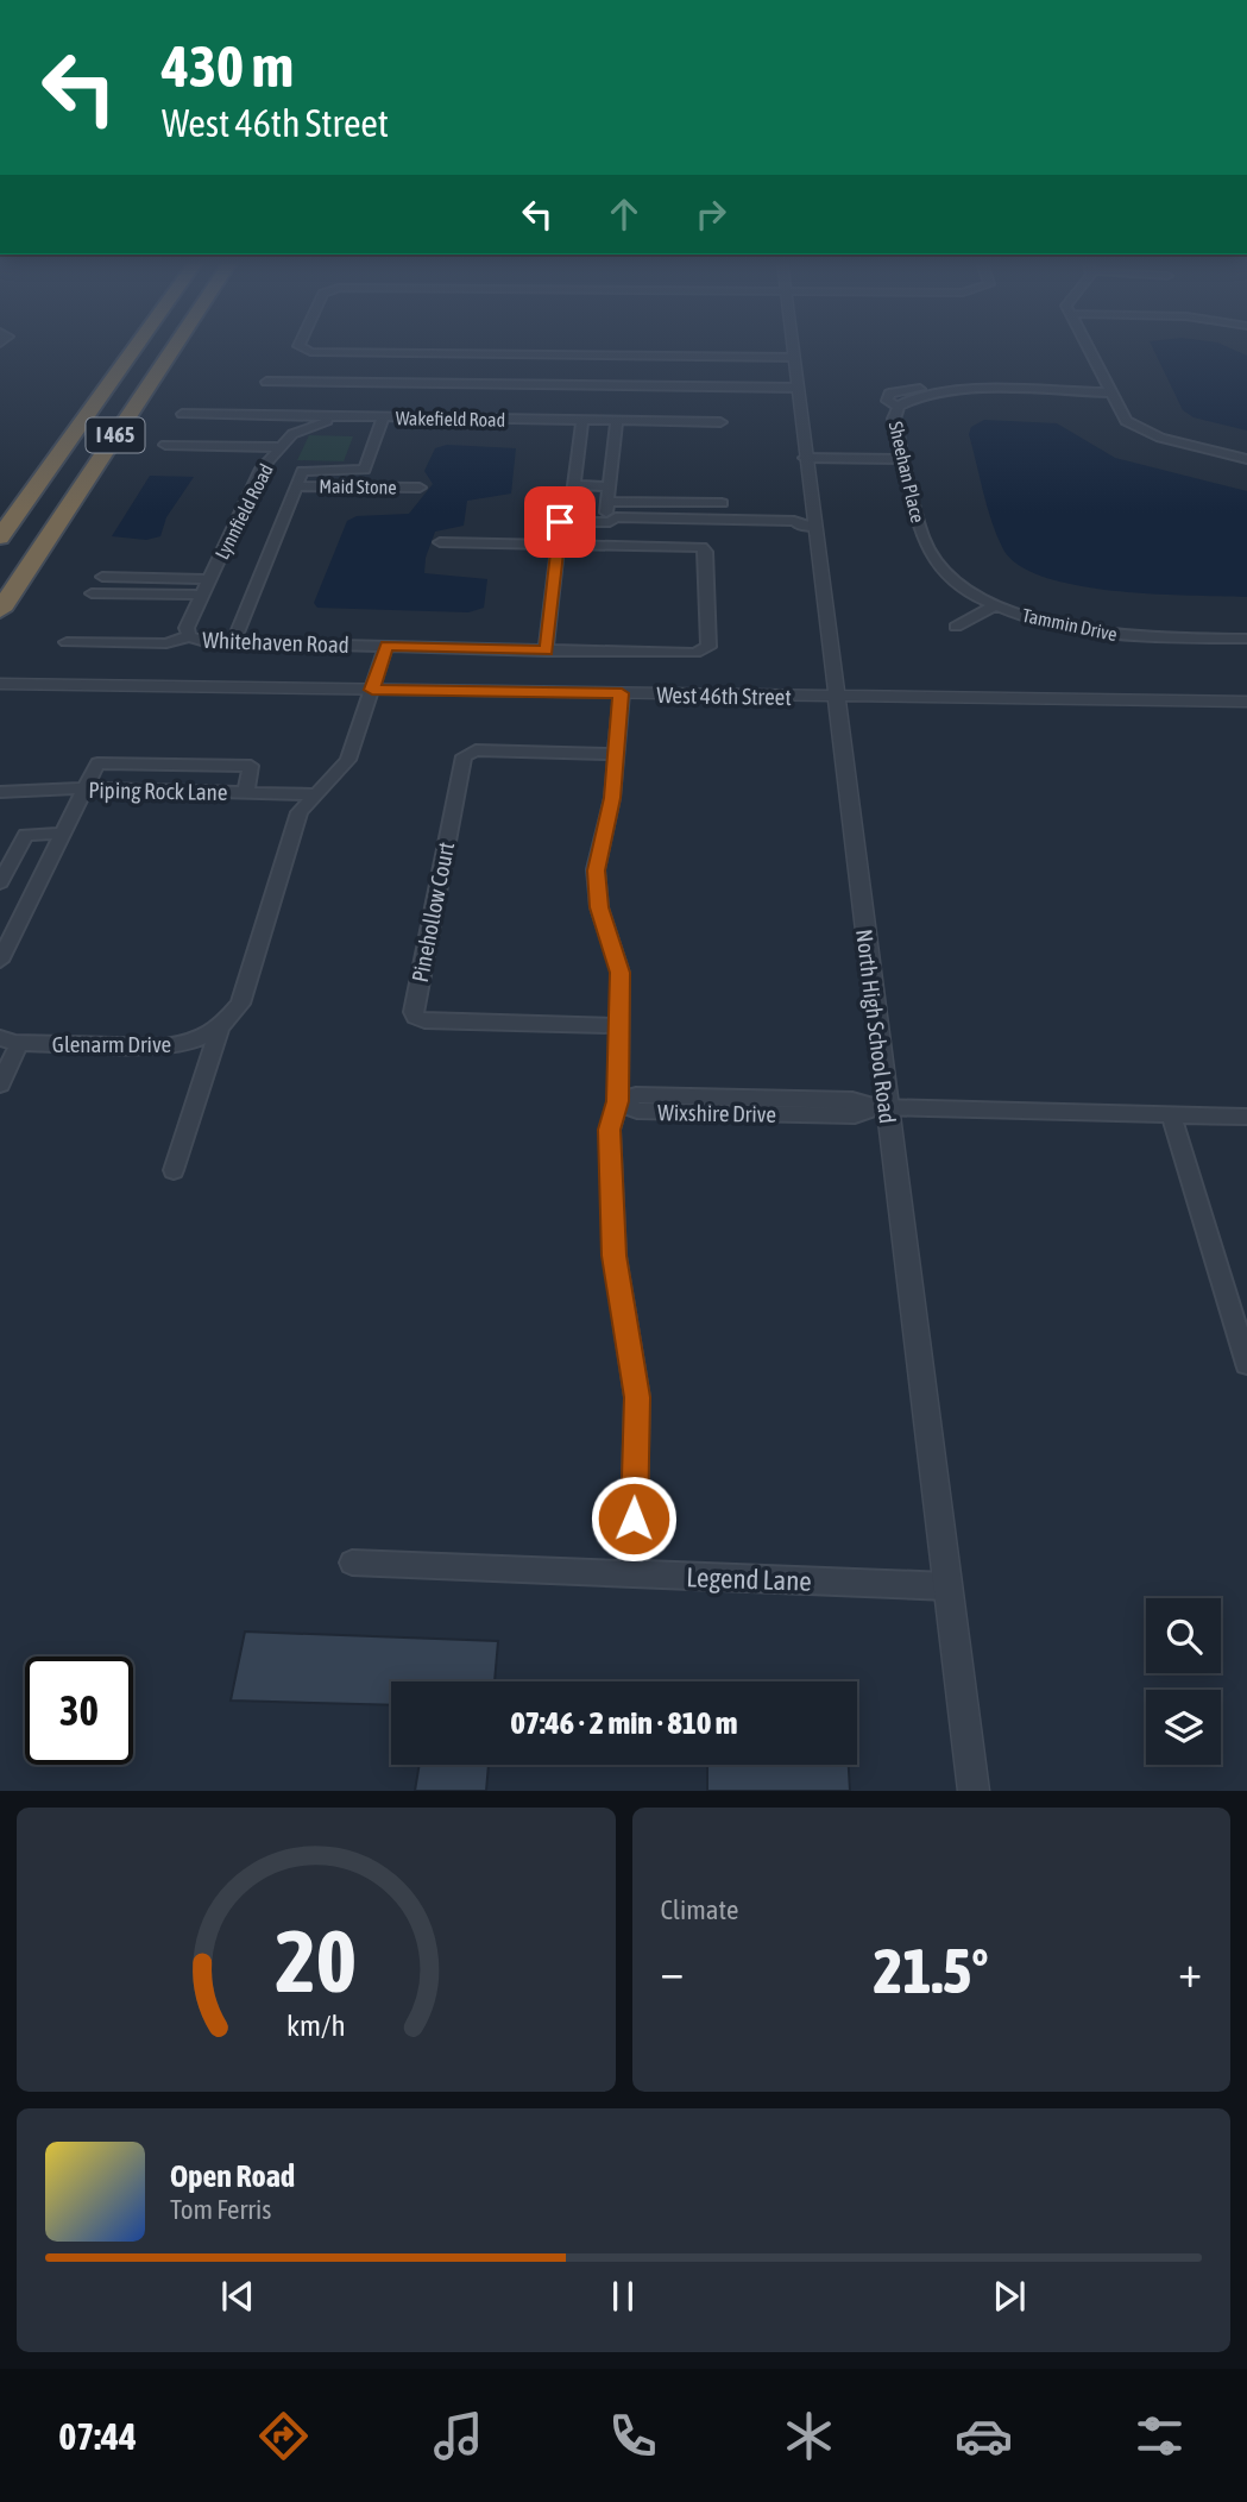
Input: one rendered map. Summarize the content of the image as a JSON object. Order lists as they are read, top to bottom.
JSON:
{
  "streets": {
    "highway": ["I 465"],
    "street": [
      "Wakefield Road",
      "Sheehan Place",
      "Maid Stone",
      "Lynnfield Road",
      "Tammin Drive",
      "Whitehaven Road",
      "West 46th Street",
      "Piping Rock Lane",
      "Pinehollow Court",
      "North High School Road",
      "Glenarm Drive",
      "Wixshire Drive",
      "Legend Lane"
    ]
  },
  "crossings": [
    ["Wakefield Road", "Lynnfield Road"],
    ["Sheehan Place", "Tammin Drive"],
    ["Lynnfield Road", "Whitehaven Road"],
    ["Whitehaven Road", "West 46th Street"],
    ["Whitehaven Road", "Piping Rock Lane"],
    ["Whitehaven Road", "Glenarm Drive"],
    ["West 46th Street", "North High School Road"],
    ["North High School Road", "Wixshire Drive"],
    ["North High School Road", "Legend Lane"]
  ],
  "page": {
    "turn": ["430 m", "West 46th Street"],
    "limit": "30",
    "trip": "07:46 · 2 min · 810 m",
    "tile": "Climate",
    "heat": ["−", "21.5°", "+"],
    "song": ["Open Road", "Tom Ferris"],
    "tabs": "07:44",
    "gauge": ["20", "km/h"]
  }
}
